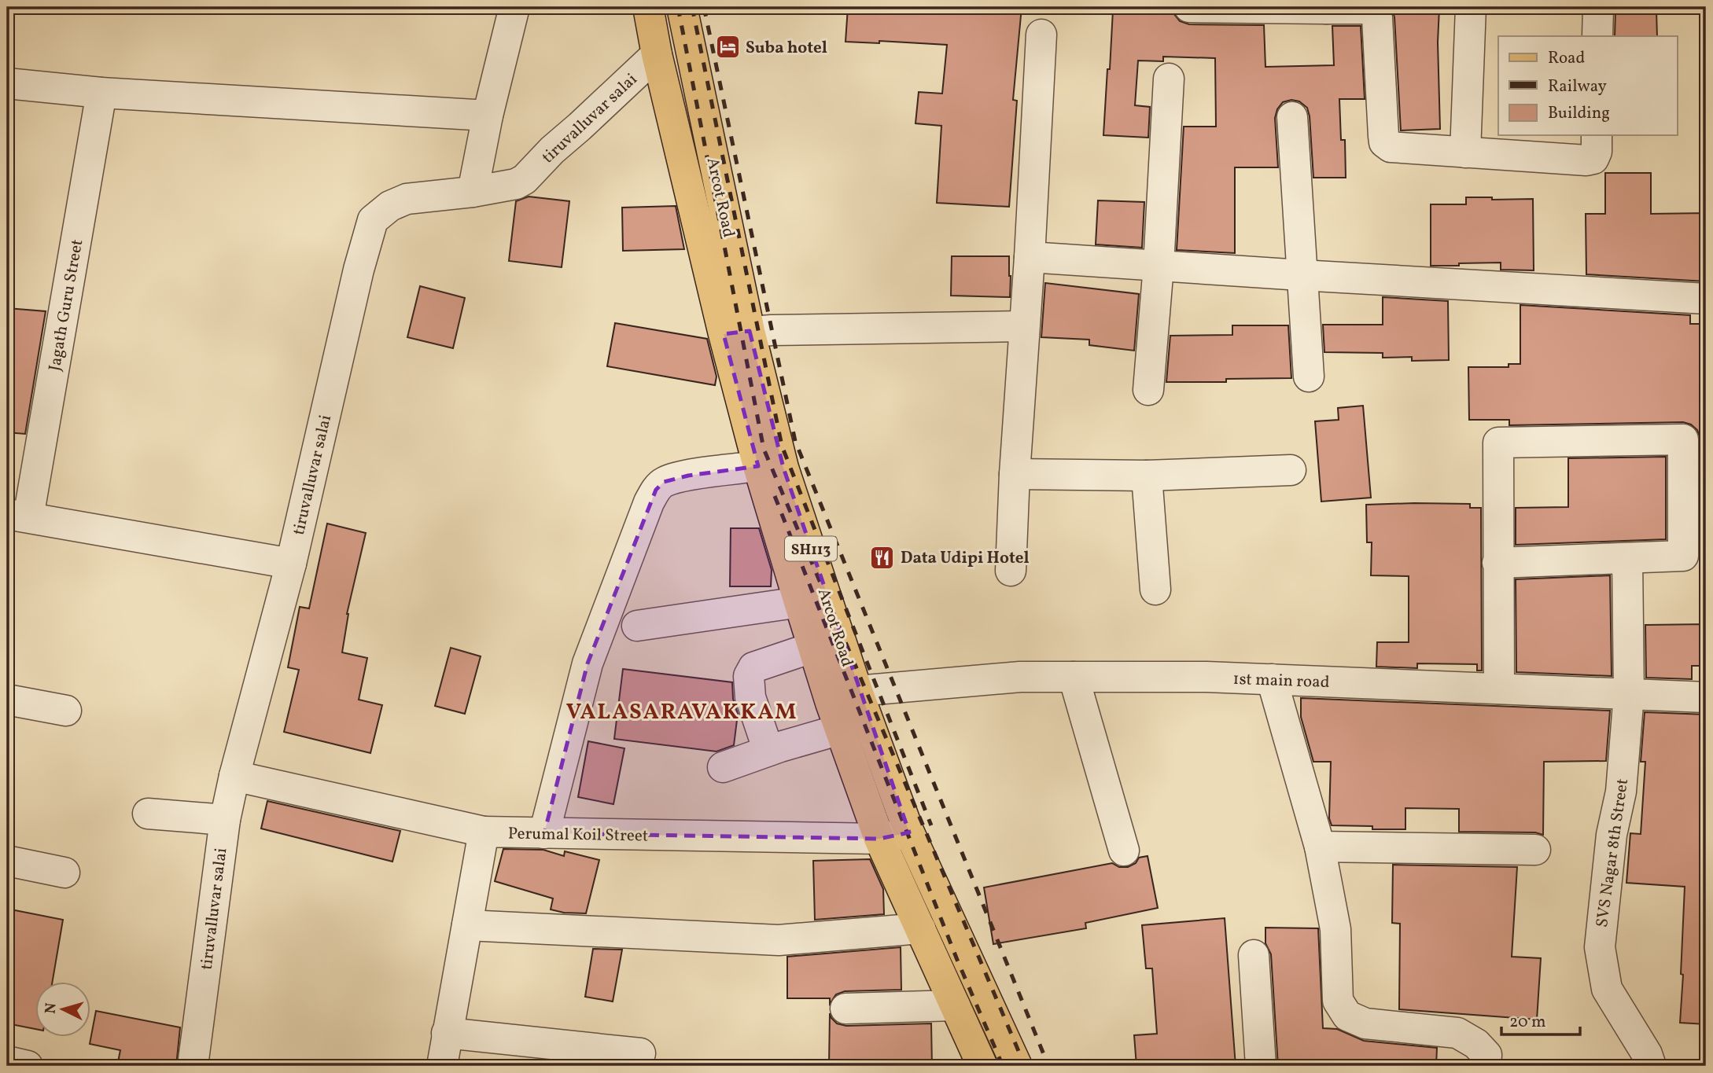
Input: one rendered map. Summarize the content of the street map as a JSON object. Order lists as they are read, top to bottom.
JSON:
{
  "streets": {
    "main road": ["Arcot Road", "SH113"],
    "street": [
      "tiruvalluvar salai",
      "Jagath Guru Street",
      "1st main road",
      "Perumal Koil Street",
      "SVS Nagar 8th Street"
    ]
  },
  "crossings": [
    ["tiruvalluvar salai", "Arcot Road"],
    ["Arcot Road", "1st main road"],
    ["Arcot Road", "Perumal Koil Street"],
    ["1st main road", "SVS Nagar 8th Street"]
  ],
  "districts": ["VALASARAVAKKAM"],
  "places": {
    "hotel": ["Suba hotel"],
    "restaurant": ["Data Udipi Hotel"]
  },
  "legend": ["Road", "Railway", "Building"],
  "scale_bar": "20 m",
  "north": "left"
}
